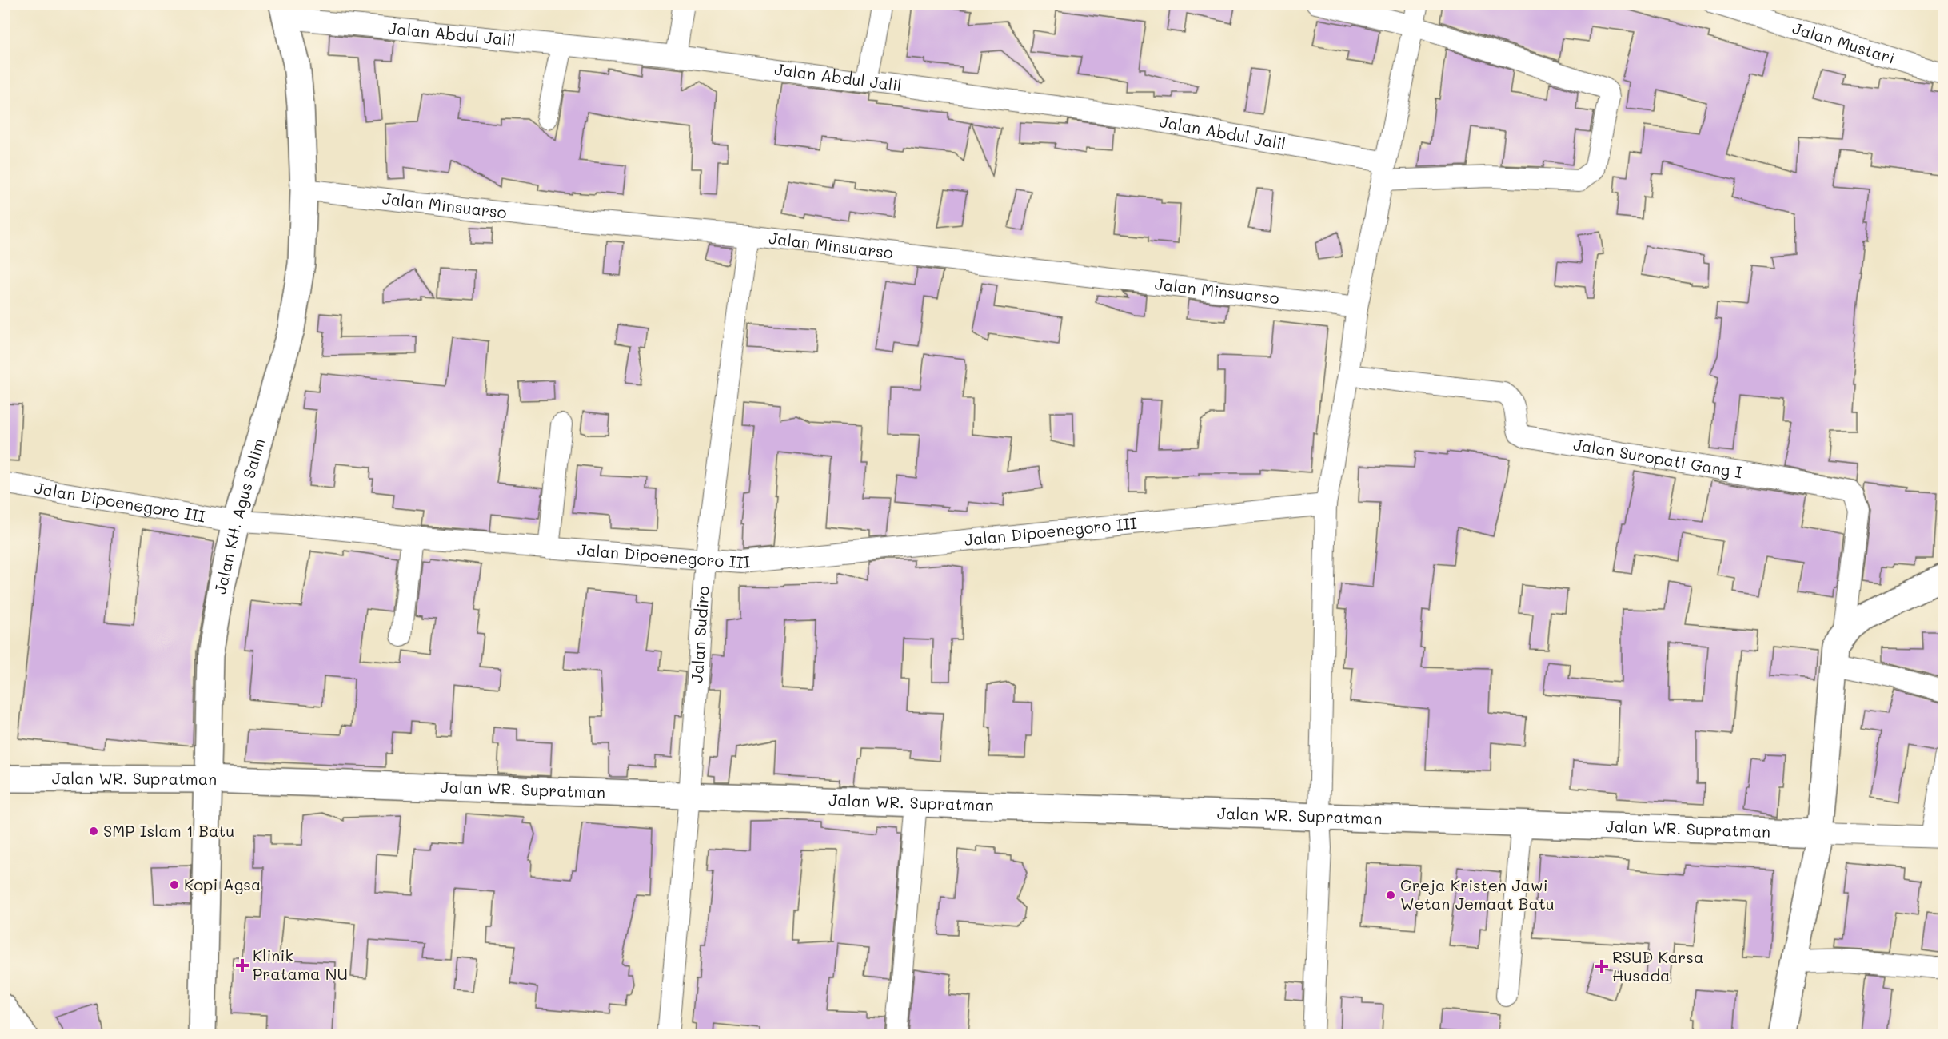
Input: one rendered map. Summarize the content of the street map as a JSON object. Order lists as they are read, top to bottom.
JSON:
{
  "streets": {
    "main road": ["Jalan KH. Agus Salim", "Jalan WR. Supratman"],
    "street": [
      "Jalan Abdul Jalil",
      "Jalan Mustari",
      "Jalan Minsuarso",
      "Jalan Suropati Gang I",
      "Jalan Dipoenegoro III",
      "Jalan Sudiro"
    ]
  },
  "crossings": [
    ["Jalan Abdul Jalil", "Jalan KH. Agus Salim"],
    ["Jalan Minsuarso", "Jalan KH. Agus Salim"],
    ["Jalan Minsuarso", "Jalan Sudiro"],
    ["Jalan Dipoenegoro III", "Jalan KH. Agus Salim"],
    ["Jalan Dipoenegoro III", "Jalan Sudiro"],
    ["Jalan KH. Agus Salim", "Jalan WR. Supratman"],
    ["Jalan Sudiro", "Jalan WR. Supratman"]
  ],
  "places": {
    "other": ["SMP Islam 1 Batu", "Kopi Agsa", "Greja Kristen Jawi Wetan Jemaat Batu"],
    "health": ["Klinik Pratama NU", "RSUD Karsa Husada"]
  }
}
